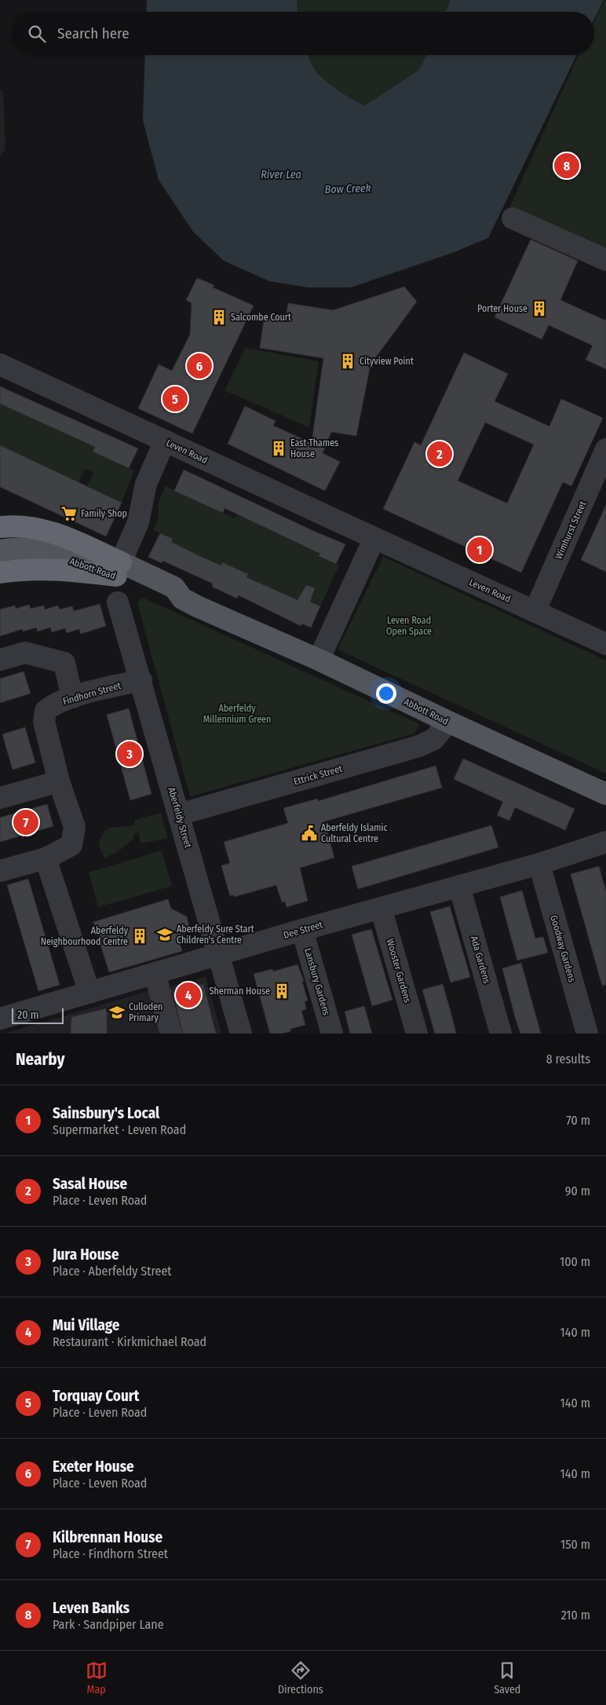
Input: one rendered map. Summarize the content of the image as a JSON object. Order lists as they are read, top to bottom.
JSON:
{
  "streets": {
    "main road": ["Abbott Road"],
    "street": [
      "Leven Road",
      "Wimhurst Street",
      "Findhorn Street",
      "Ettrick Street",
      "Aberfeldy Street",
      "Dee Street",
      "Goodway Gardens",
      "Ada Gardens",
      "Wooster Gardens",
      "Lansbury Gardens"
    ]
  },
  "crossings": [
    ["Leven Road", "Wimhurst Street"],
    ["Abbott Road", "Ettrick Street"],
    ["Findhorn Street", "Aberfeldy Street"],
    ["Ettrick Street", "Aberfeldy Street"],
    ["Aberfeldy Street", "Dee Street"],
    ["Dee Street", "Goodway Gardens"],
    ["Dee Street", "Ada Gardens"],
    ["Dee Street", "Wooster Gardens"],
    ["Dee Street", "Lansbury Gardens"]
  ],
  "water": ["River Lea", "Bow Creek"],
  "parks": ["Leven Road Open Space", "Aberfeldy Millennium Green"],
  "places": {
    "building": [
      "Porter House",
      "Salcombe Court",
      "Cityview Point",
      "East Thames House",
      "Aberfeldy Neighbourhood Centre",
      "Sherman House"
    ],
    "supermarket": ["Family Shop"],
    "public building": ["Aberfeldy Islamic Cultural Centre"],
    "school or university": ["Aberfeldy Sure Start Children's Centre", "Culloden Primary"]
  },
  "scale_bar": "20 m",
  "page": {
    "search": "Search here",
    "pins": [
      "8",
      "6",
      "5",
      "2",
      "1",
      "3",
      "7",
      "4"
    ],
    "scale": "20 m",
    "heading": ["Nearby", "8 results"],
    "list": [
      {
        "mark": "1",
        "name": "Sainsbury's Local",
        "note": "Supermarket · Leven Road",
        "value": "70 m"
      },
      {
        "mark": "2",
        "name": "Sasal House",
        "note": "Place · Leven Road",
        "value": "90 m"
      },
      {
        "mark": "3",
        "name": "Jura House",
        "note": "Place · Aberfeldy Street",
        "value": "100 m"
      },
      {
        "mark": "4",
        "name": "Mui Village",
        "note": "Restaurant · Kirkmichael Road",
        "value": "140 m"
      },
      {
        "mark": "5",
        "name": "Torquay Court",
        "note": "Place · Leven Road",
        "value": "140 m"
      },
      {
        "mark": "6",
        "name": "Exeter House",
        "note": "Place · Leven Road",
        "value": "140 m"
      },
      {
        "mark": "7",
        "name": "Kilbrennan House",
        "note": "Place · Findhorn Street",
        "value": "150 m"
      },
      {
        "mark": "8",
        "name": "Leven Banks",
        "note": "Park · Sandpiper Lane",
        "value": "210 m"
      }
    ],
    "nav": ["Map", "Directions", "Saved"]
  }
}
